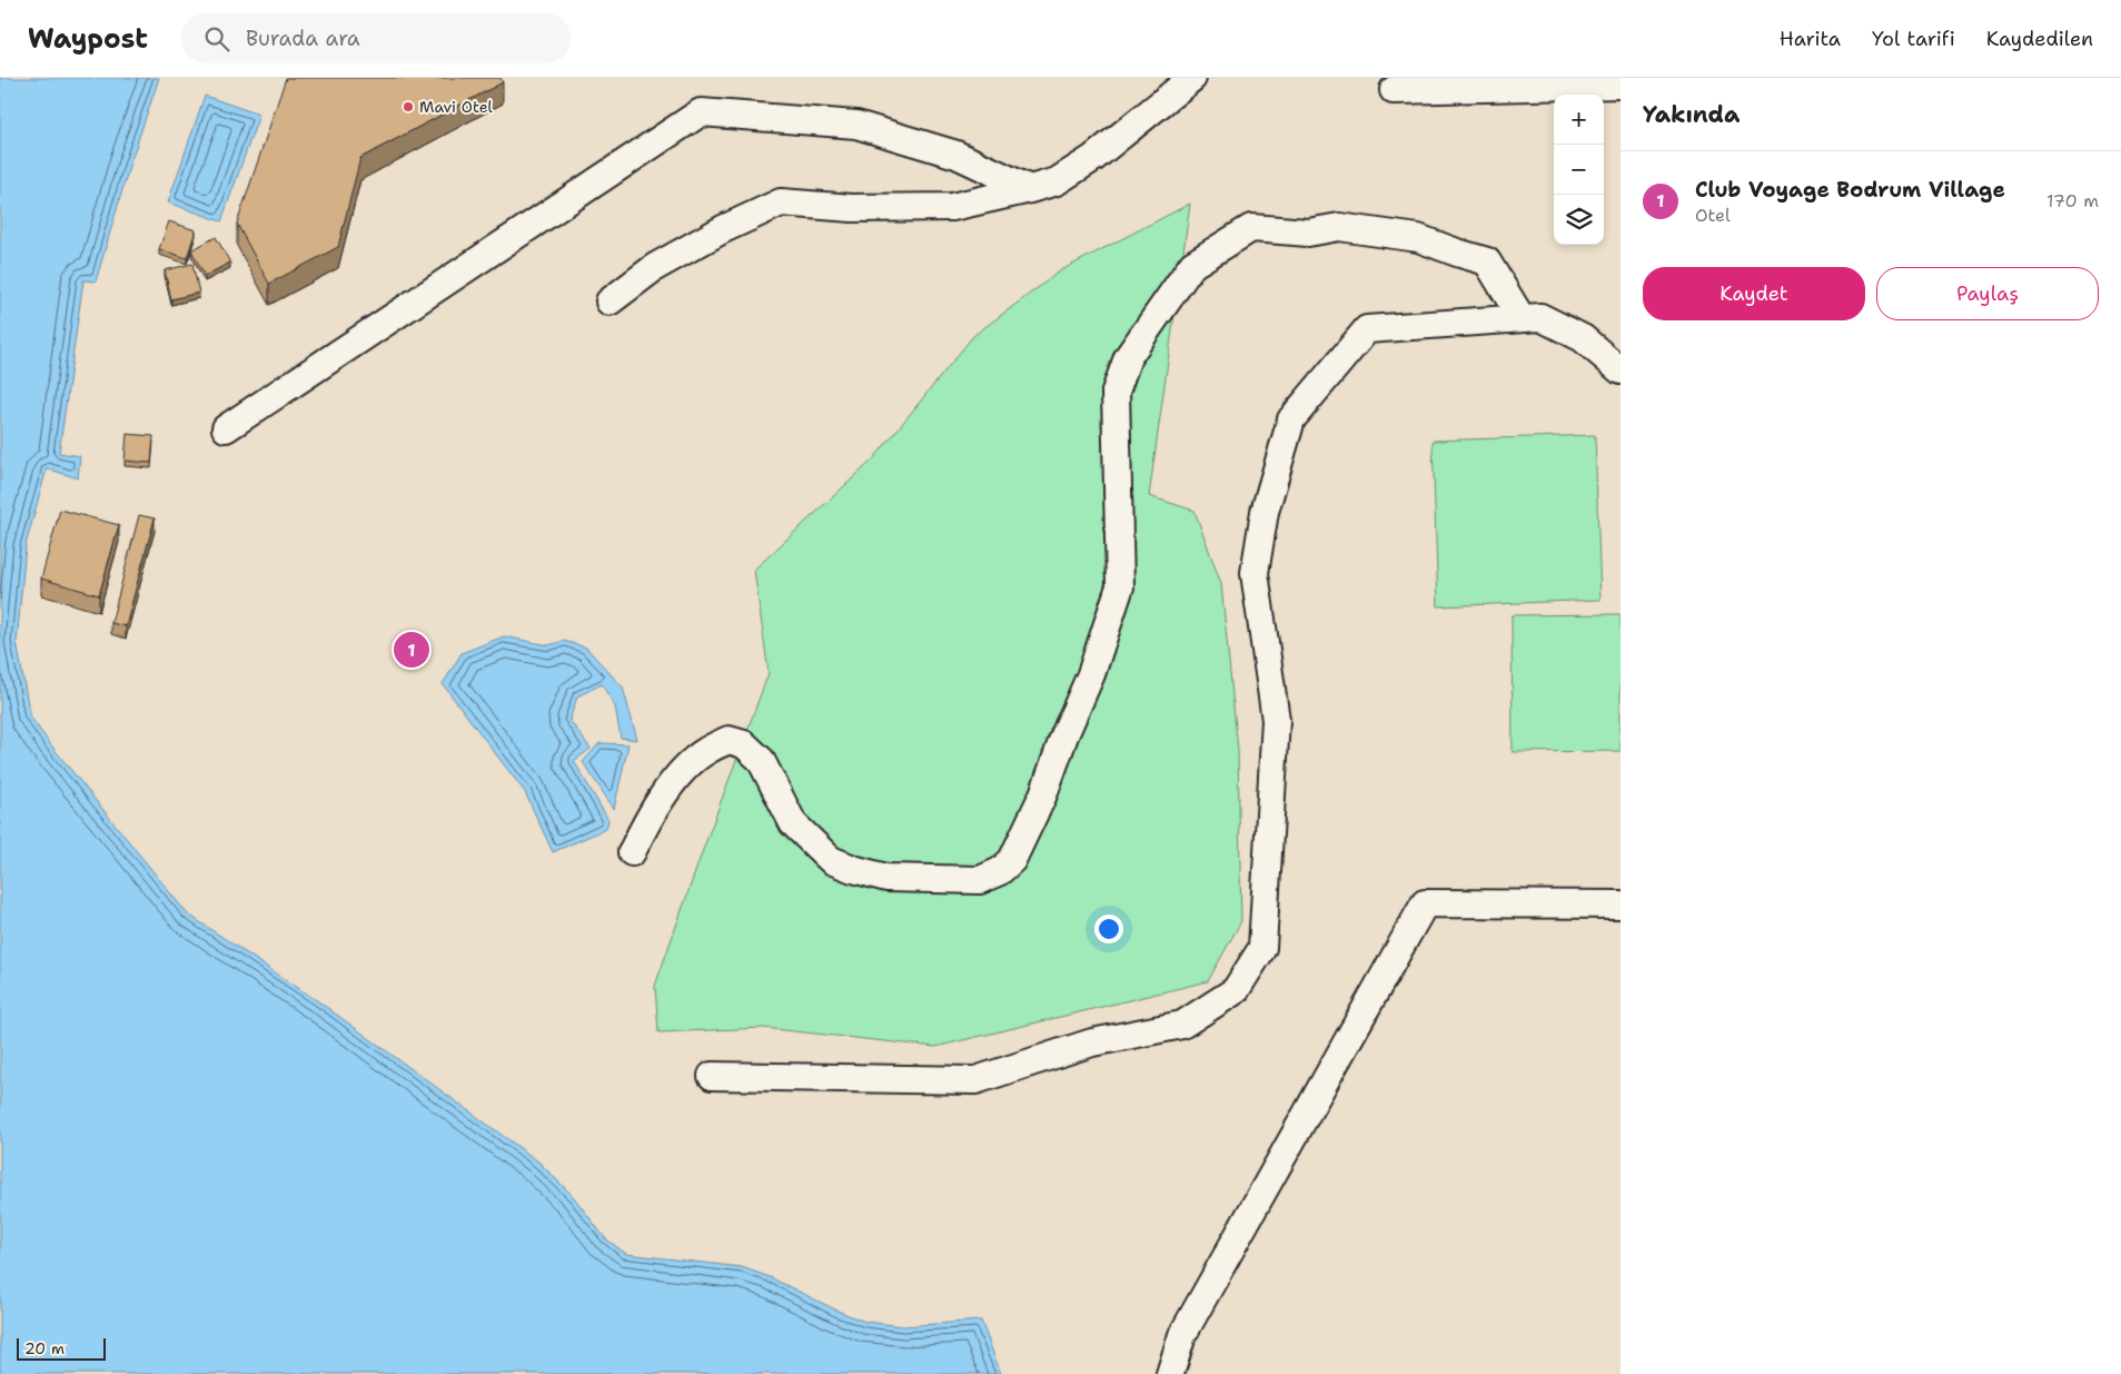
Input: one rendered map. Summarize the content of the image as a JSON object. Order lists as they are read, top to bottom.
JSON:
{
  "places": ["Mavi Otel"],
  "scale_bar": "20 m",
  "page": {
    "header": "Waypost",
    "search": "Burada ara",
    "nav": ["Harita", "Yol tarifi", "Kaydedilen"],
    "heading": "Yakında",
    "map_buttons": ["+", "−"],
    "list": [
      {
        "mark": "1",
        "name": "Club Voyage Bodrum Village",
        "note": "Otel",
        "value": "170 m"
      }
    ],
    "buttons": ["Kaydet", "Paylaş"],
    "pins": "1",
    "scale": "20 m"
  }
}
